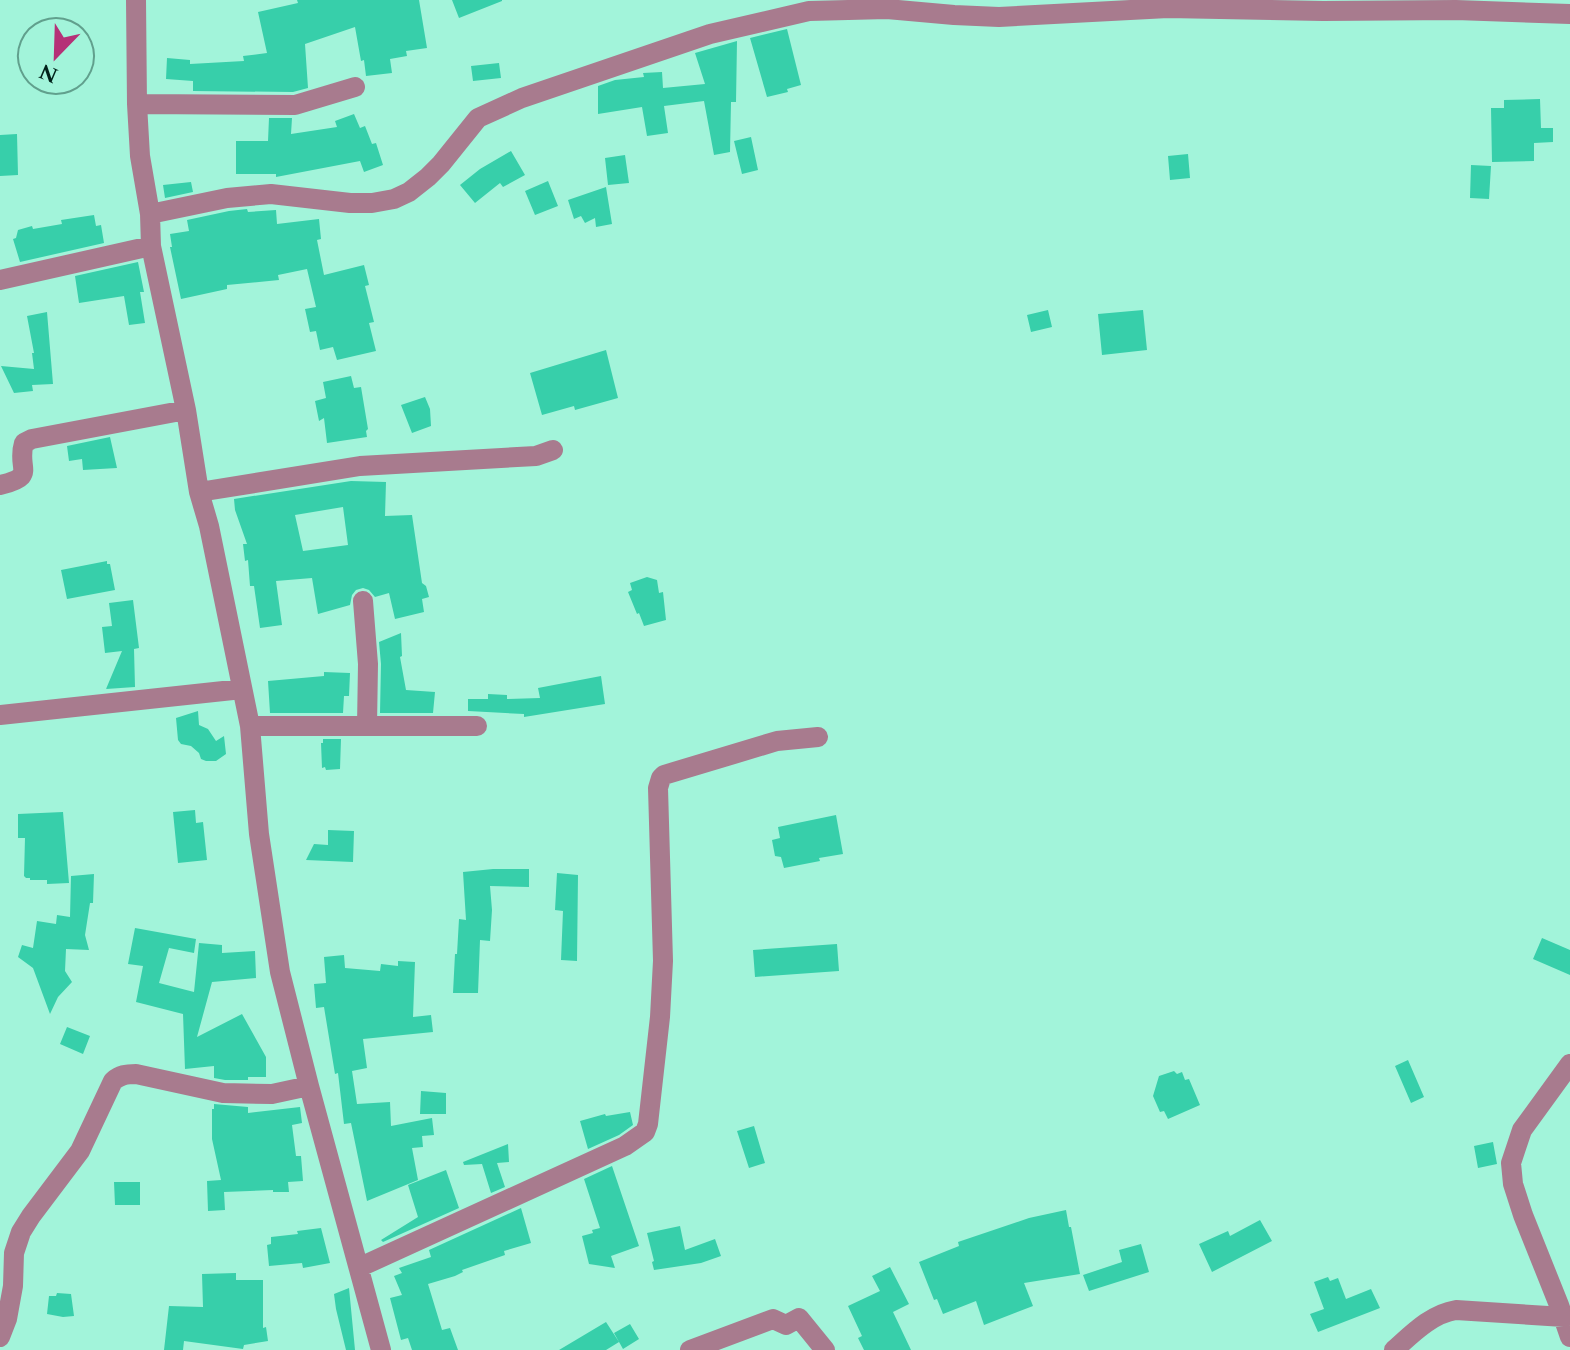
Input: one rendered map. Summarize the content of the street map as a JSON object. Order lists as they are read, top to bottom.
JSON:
{
  "north": "bottom left"
}
